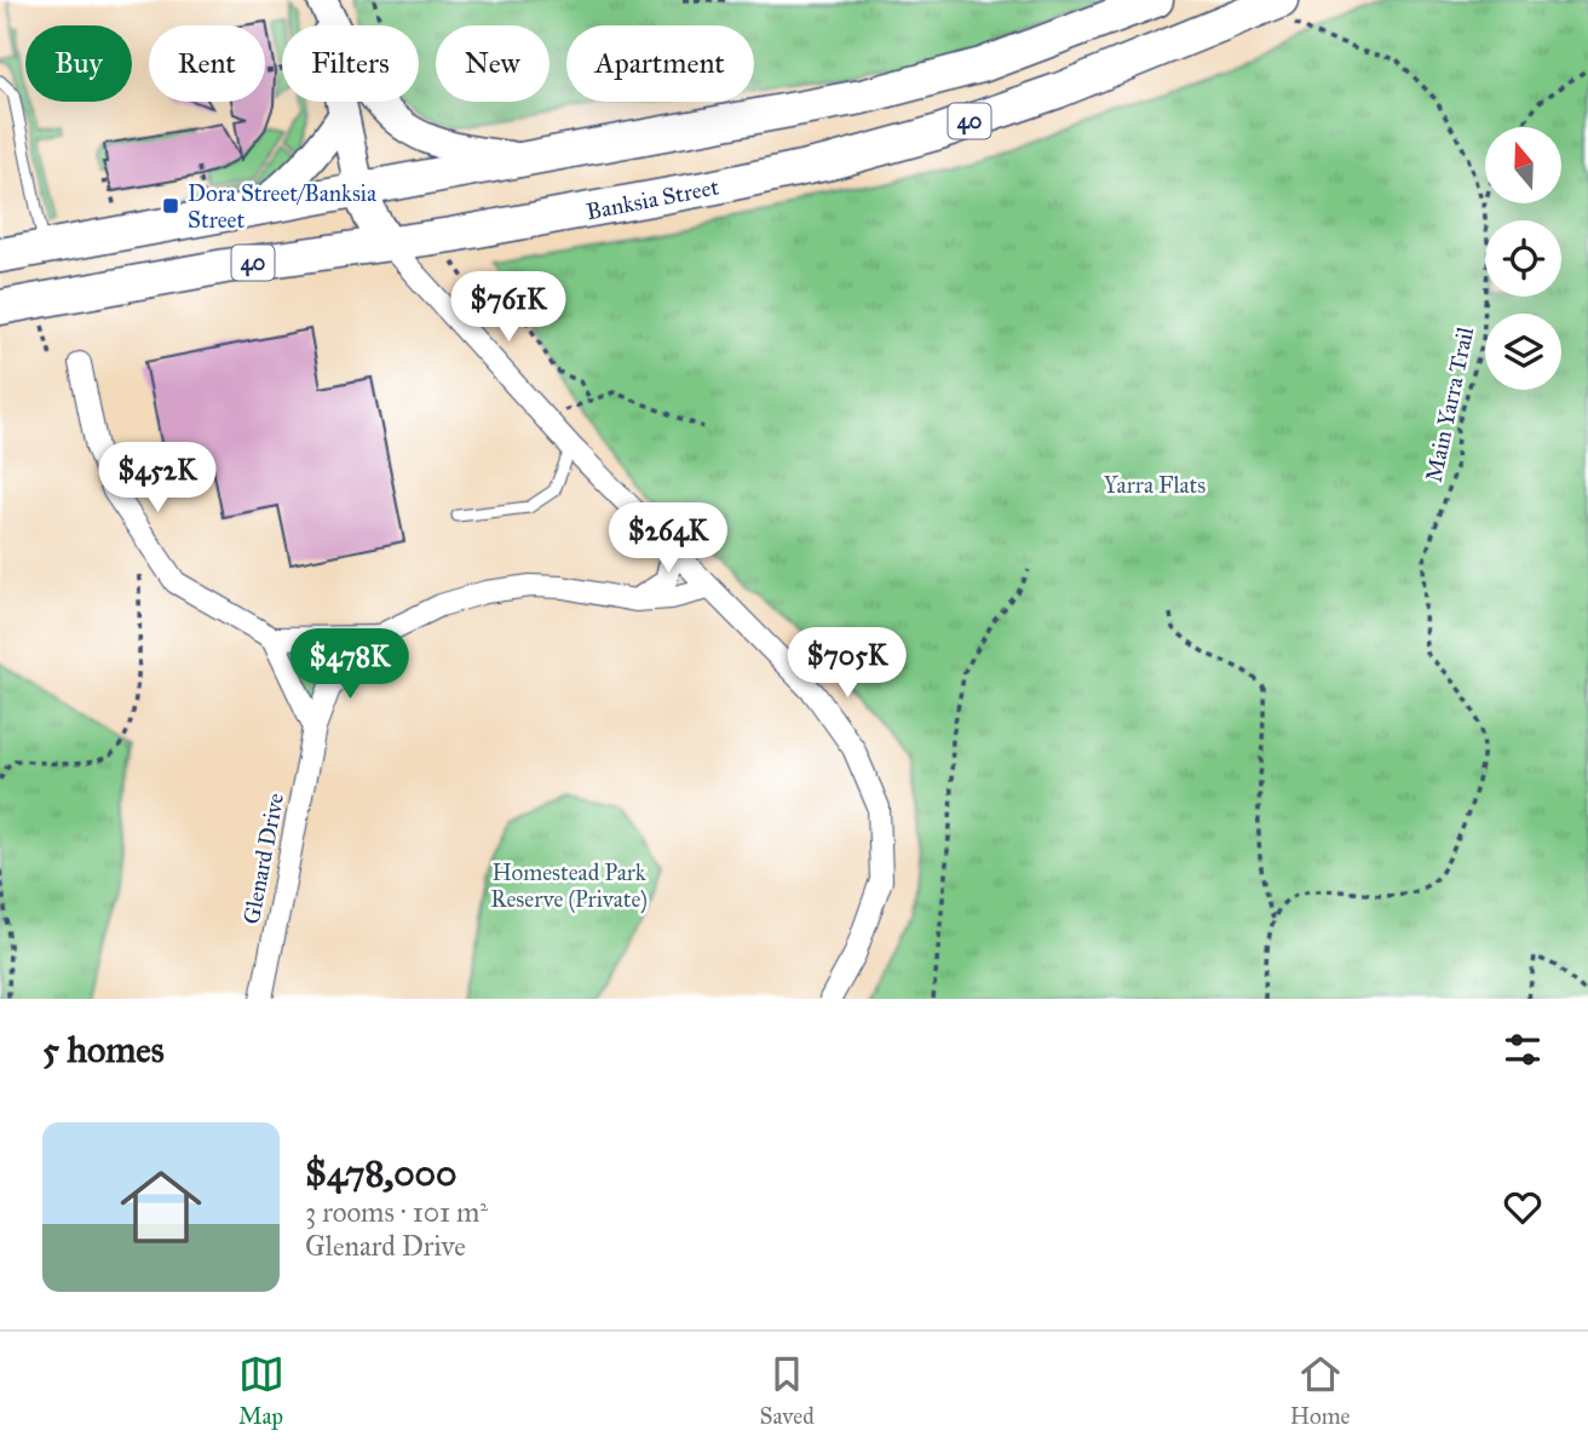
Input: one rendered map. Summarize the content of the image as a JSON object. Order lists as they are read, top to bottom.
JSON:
{
  "streets": {
    "highway": ["40", "Banksia Street"],
    "street": ["Glenard Drive"],
    "path": ["Main Yarra Trail"]
  },
  "parks": ["Yarra Flats", "Homestead Park Reserve (Private)"],
  "places": {
    "transit": ["Dora Street/Banksia Street"]
  },
  "north": "top",
  "page": {
    "chip": [
      "Buy",
      "Rent",
      "Filters",
      "New",
      "Apartment"
    ],
    "price": [
      "$761K",
      "$452K",
      "$264K",
      "$705K",
      "$478K"
    ],
    "heading": "5 homes",
    "list": [
      {
        "name": "$478,000",
        "note": "3 rooms · 101 m² · Glenard Drive"
      }
    ],
    "tabs": ["Map", "Saved", "Home"]
  }
}
